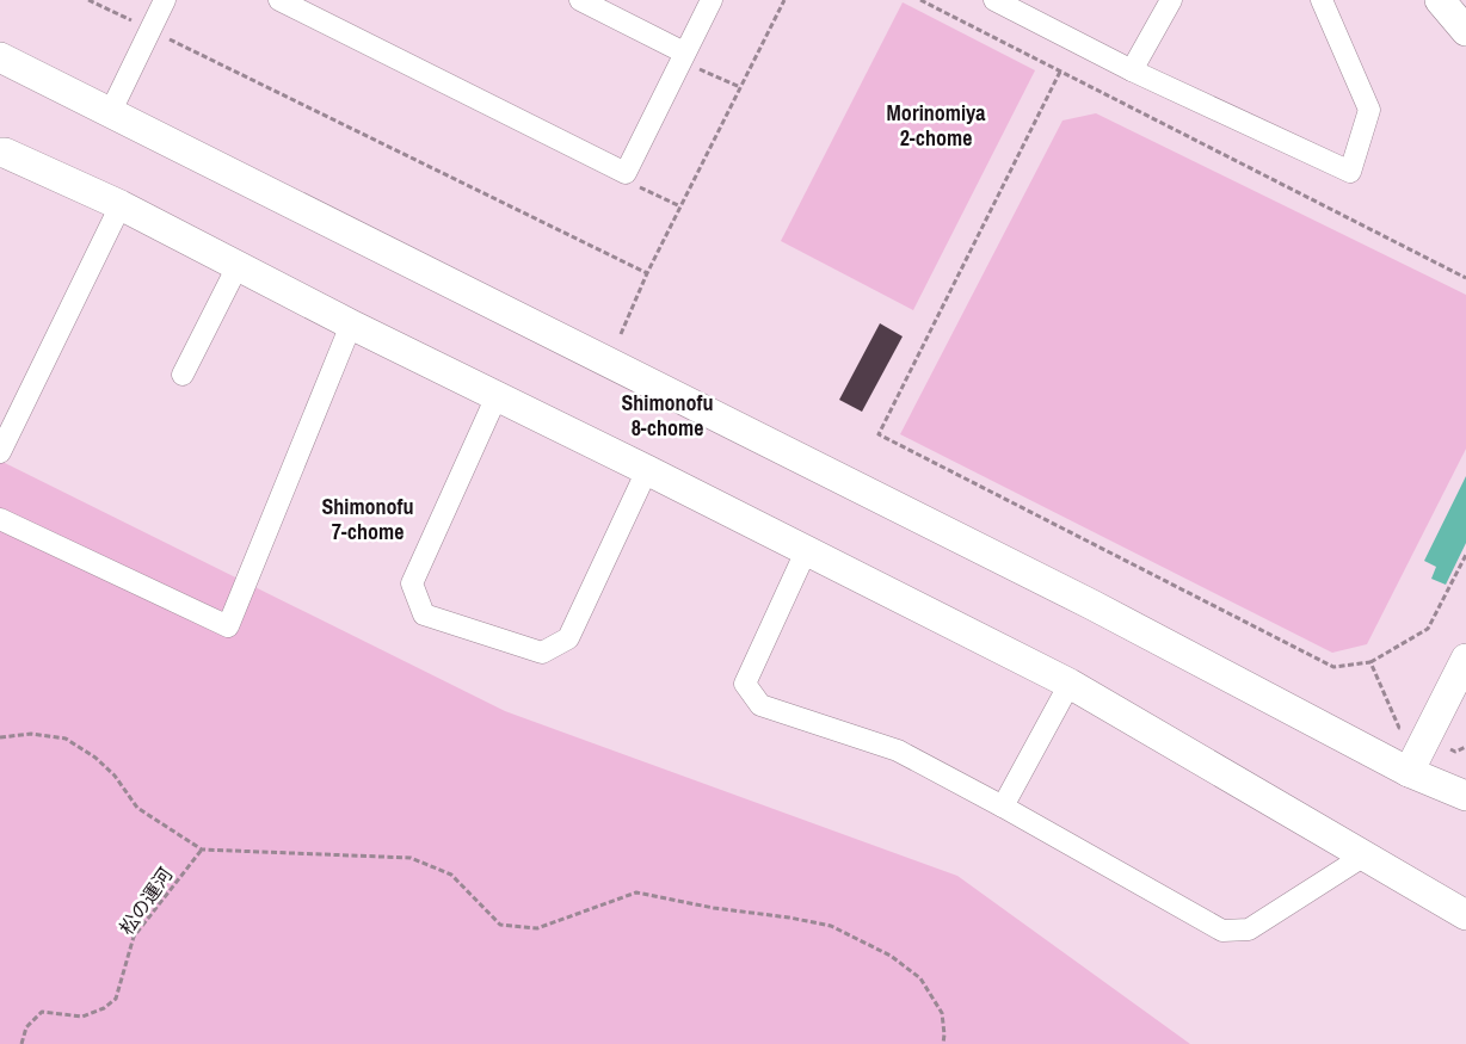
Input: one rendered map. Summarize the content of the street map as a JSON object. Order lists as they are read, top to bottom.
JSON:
{
  "streets": {
    "path": ["松の運河"]
  },
  "districts": ["Morinomiya 2-chome", "Shimonofu 8-chome", "Shimonofu 7-chome"]
}
